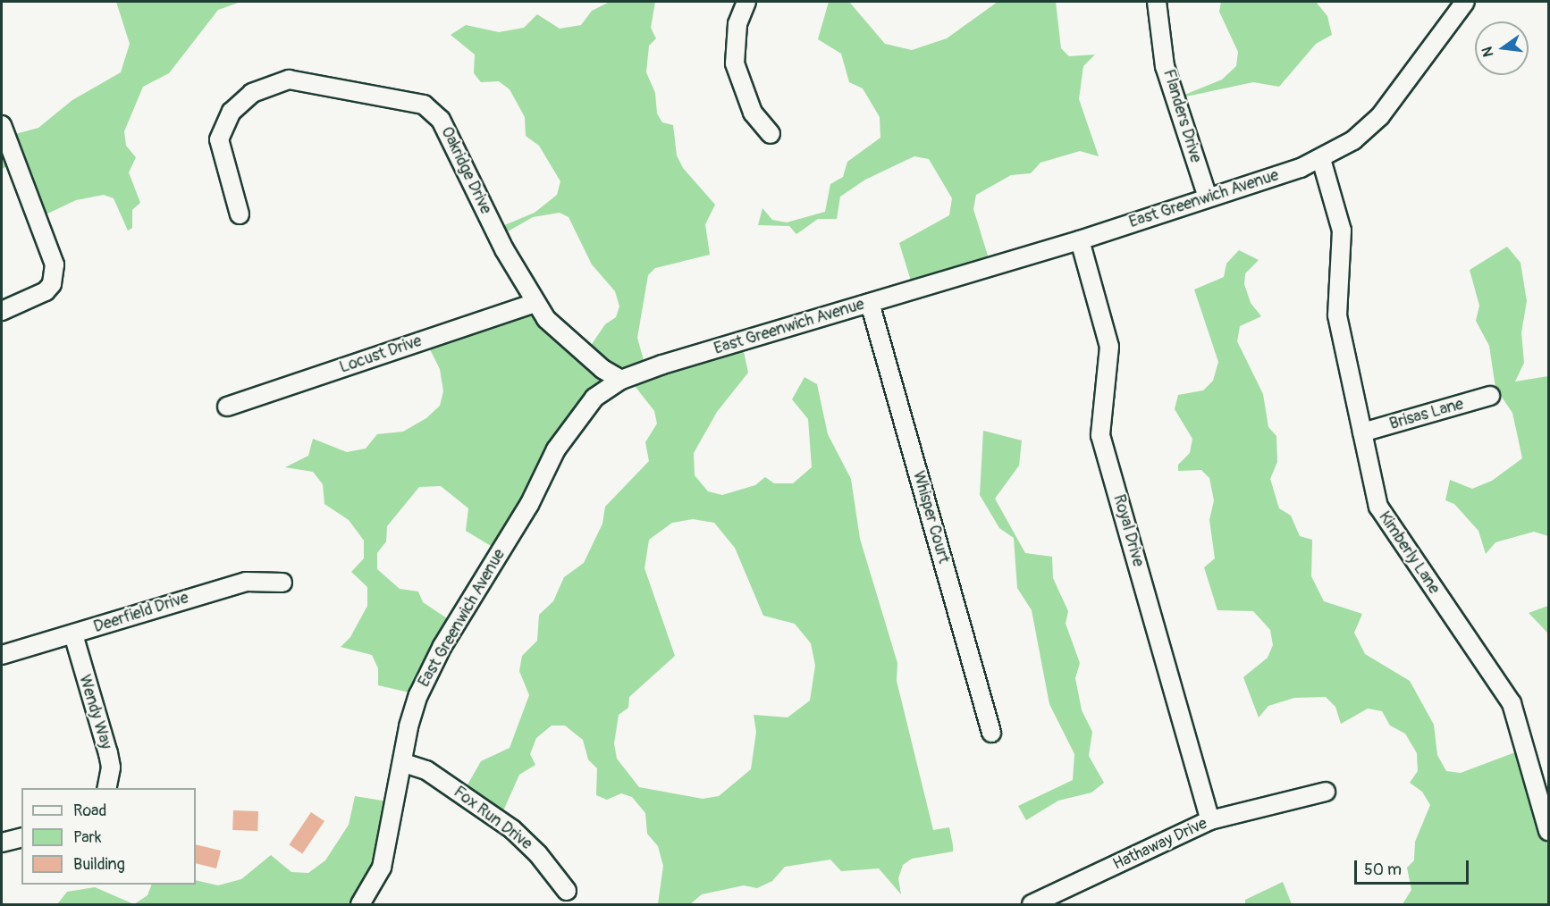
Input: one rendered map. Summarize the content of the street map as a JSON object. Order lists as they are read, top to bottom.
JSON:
{
  "streets": {
    "street": [
      "Flanders Drive",
      "Oakridge Drive",
      "East Greenwich Avenue",
      "Locust Drive",
      "Brisas Lane",
      "Whisper Court",
      "Royal Drive",
      "Kimberly Lane",
      "Deerfield Drive",
      "Wendy Way",
      "Fox Run Drive",
      "Hathaway Drive"
    ]
  },
  "crossings": [
    ["Flanders Drive", "East Greenwich Avenue"],
    ["Oakridge Drive", "East Greenwich Avenue"],
    ["Oakridge Drive", "Locust Drive"],
    ["East Greenwich Avenue", "Whisper Court"],
    ["East Greenwich Avenue", "Royal Drive"],
    ["East Greenwich Avenue", "Kimberly Lane"],
    ["East Greenwich Avenue", "Fox Run Drive"],
    ["Brisas Lane", "Kimberly Lane"],
    ["Royal Drive", "Hathaway Drive"],
    ["Deerfield Drive", "Wendy Way"]
  ],
  "legend": ["Road", "Park", "Building"],
  "scale_bar": "50 m",
  "north": "left"
}
